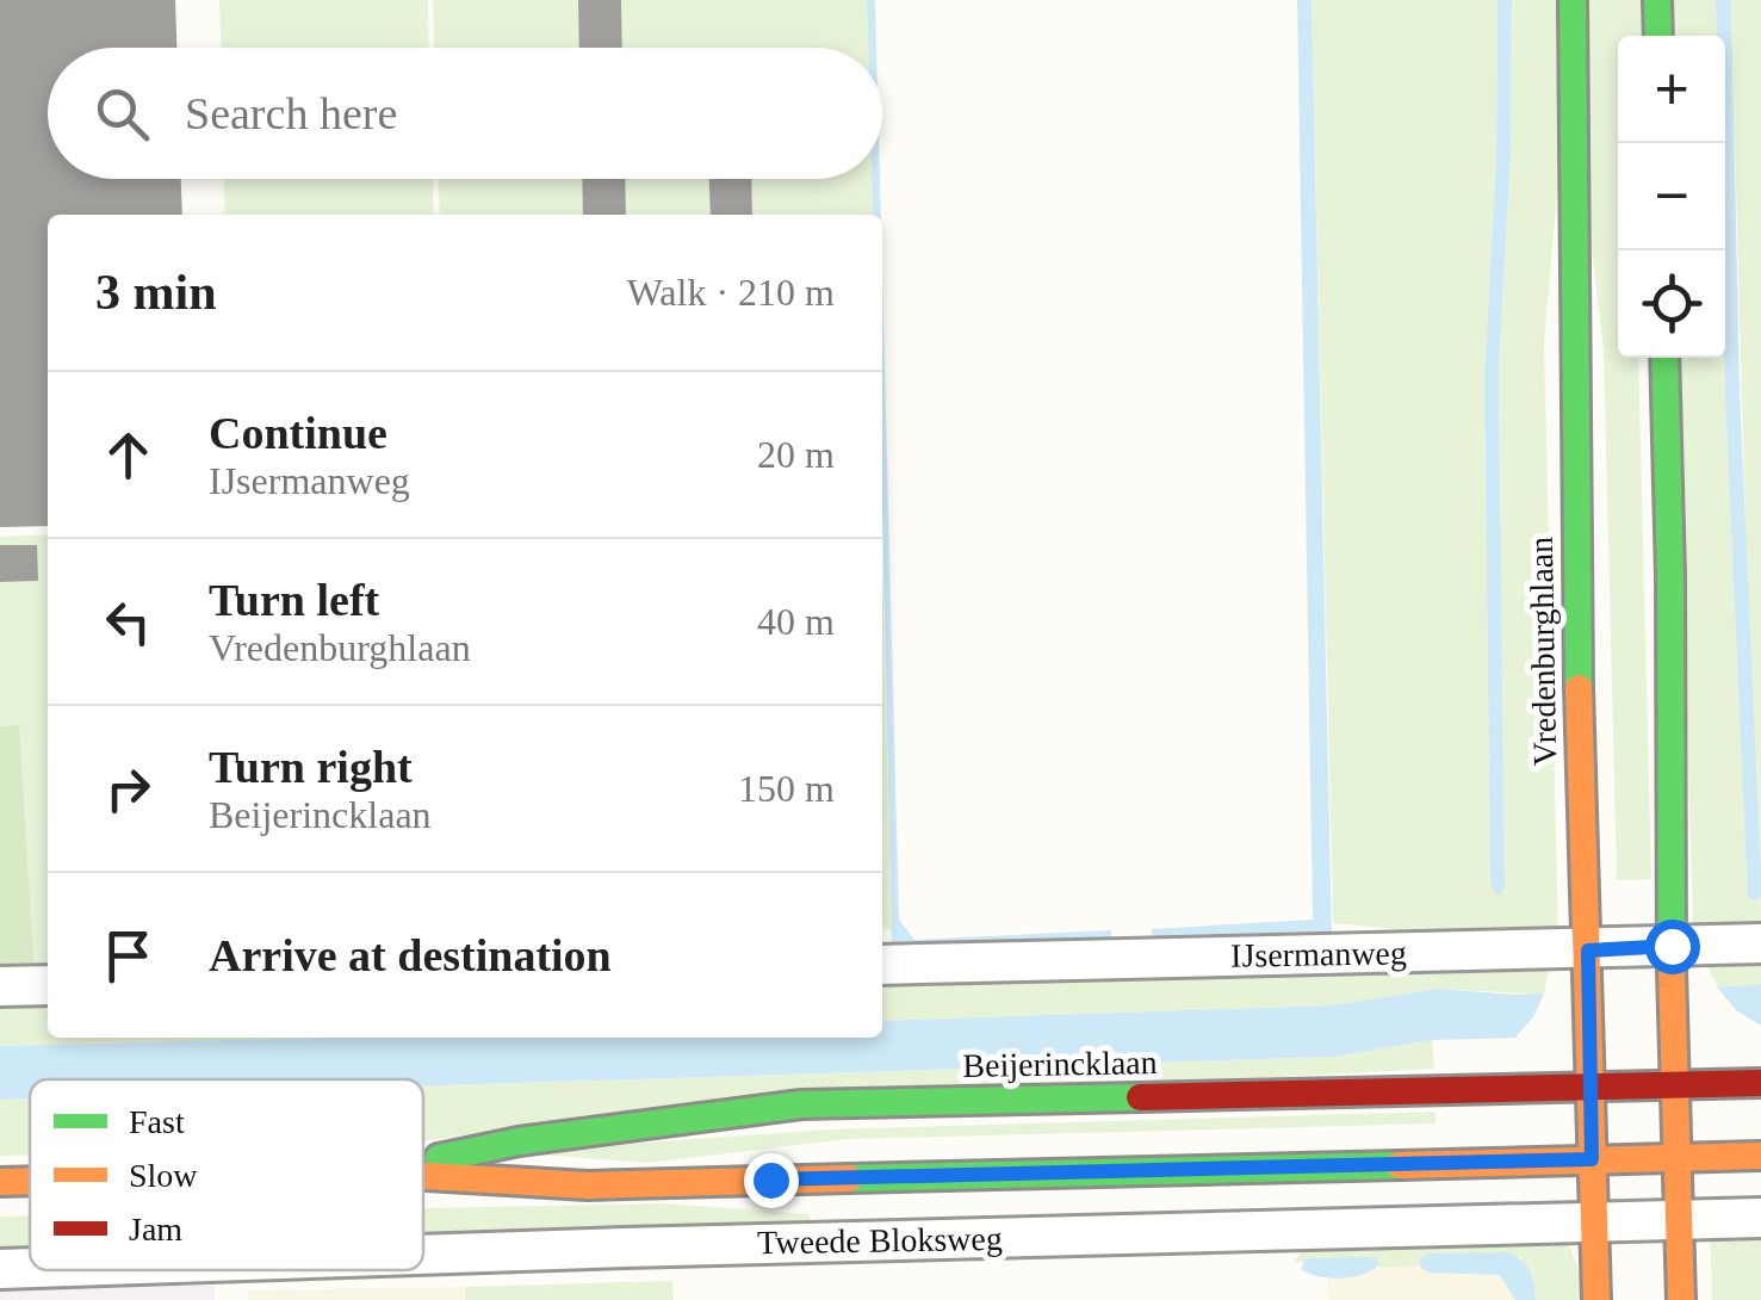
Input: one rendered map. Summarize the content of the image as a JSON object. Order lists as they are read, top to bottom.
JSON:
{
  "streets": {
    "main road": ["Vredenburghlaan", "Beijerincklaan"],
    "street": ["IJsermanweg", "Tweede Bloksweg"]
  },
  "crossings": [
    ["Vredenburghlaan", "IJsermanweg"],
    ["Vredenburghlaan", "Beijerincklaan"],
    ["Vredenburghlaan", "Tweede Bloksweg"]
  ],
  "legend": ["Fast", "Slow", "Jam"],
  "page": {
    "map_buttons": ["+", "−"],
    "search": "Search here",
    "heading": ["3 min", "Walk · 210 m"],
    "list": [
      ["Continue", "IJsermanweg", "20 m"],
      ["Turn left", "Vredenburghlaan", "40 m"],
      ["Turn right", "Beijerincklaan", "150 m"],
      "Arrive at destination"
    ]
  }
}
